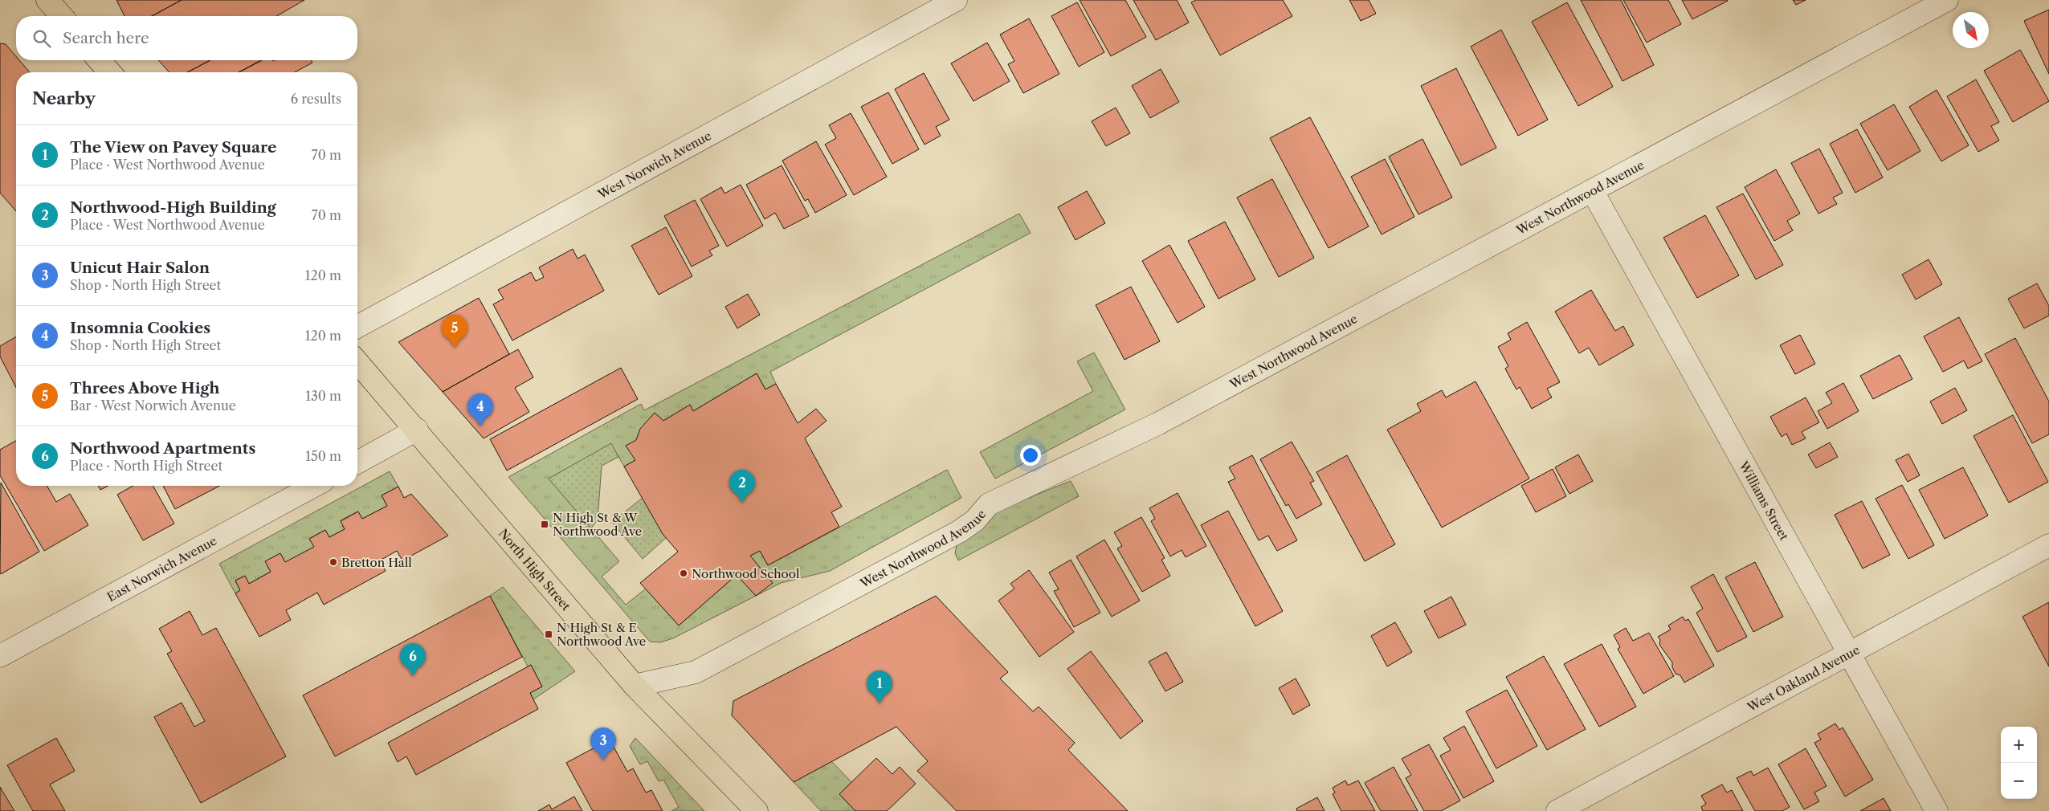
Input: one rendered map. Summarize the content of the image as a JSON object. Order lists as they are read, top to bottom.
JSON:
{
  "streets": {
    "main road": ["North High Street"],
    "street": [
      "West Norwich Avenue",
      "West Northwood Avenue",
      "Williams Street",
      "East Norwich Avenue",
      "West Oakland Avenue"
    ]
  },
  "crossings": [
    ["West Northwood Avenue", "Williams Street"],
    ["West Northwood Avenue", "North High Street"],
    ["Williams Street", "West Oakland Avenue"]
  ],
  "places": {
    "transit": ["N High St & W Northwood Ave", "N High St & E Northwood Ave"],
    "other": ["Bretton Hall", "Northwood School"]
  },
  "north": "bottom right",
  "page": {
    "search": "Search here",
    "heading": ["Nearby", "6 results"],
    "list": [
      {
        "mark": "1",
        "name": "The View on Pavey Square",
        "note": "Place · West Northwood Avenue",
        "value": "70 m"
      },
      {
        "mark": "2",
        "name": "Northwood-High Building",
        "note": "Place · West Northwood Avenue",
        "value": "70 m"
      },
      {
        "mark": "3",
        "name": "Unicut Hair Salon",
        "note": "Shop · North High Street",
        "value": "120 m"
      },
      {
        "mark": "4",
        "name": "Insomnia Cookies",
        "note": "Shop · North High Street",
        "value": "120 m"
      },
      {
        "mark": "5",
        "name": "Threes Above High",
        "note": "Bar · West Norwich Avenue",
        "value": "130 m"
      },
      {
        "mark": "6",
        "name": "Northwood Apartments",
        "note": "Place · North High Street",
        "value": "150 m"
      }
    ],
    "pins": [
      "5",
      "4",
      "2",
      "6",
      "1",
      "3"
    ],
    "map_buttons": ["+", "−"]
  }
}
